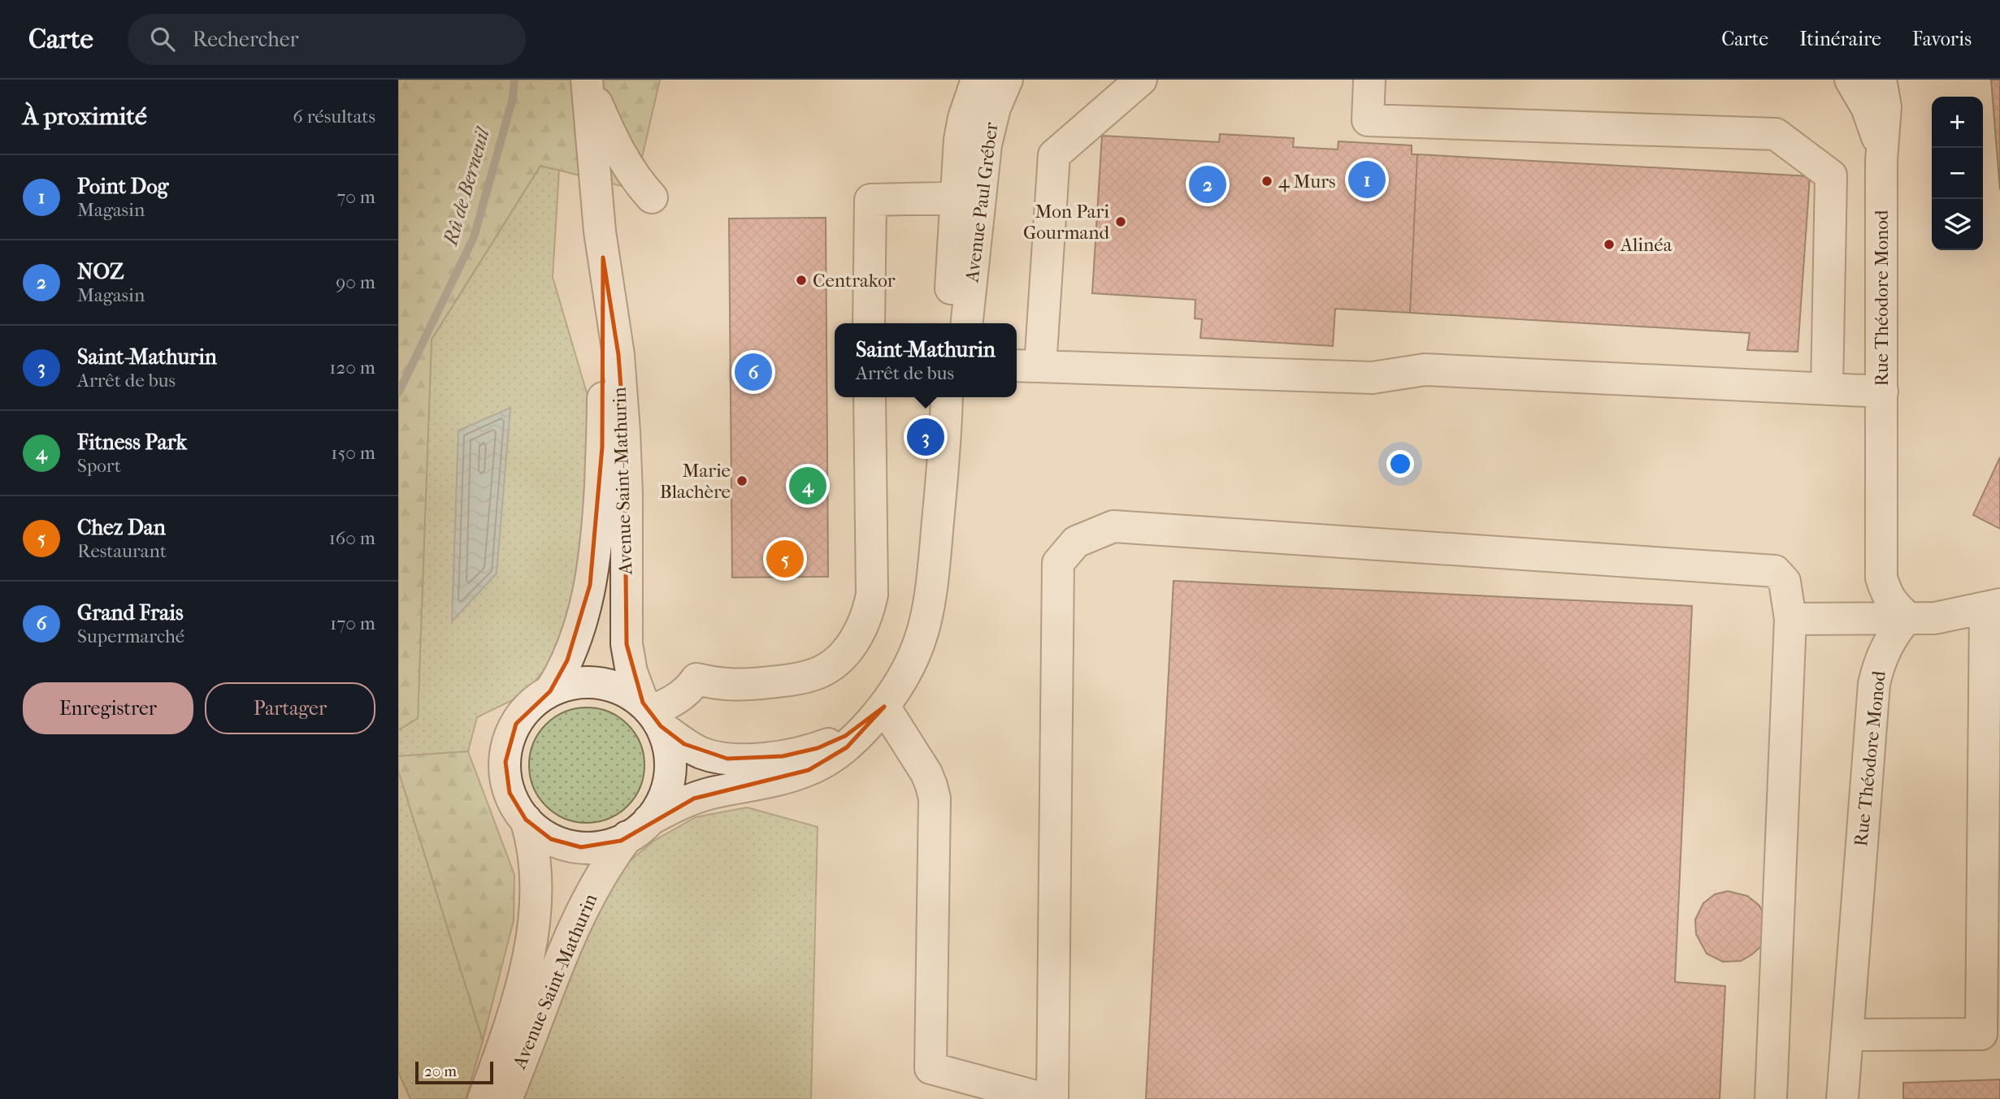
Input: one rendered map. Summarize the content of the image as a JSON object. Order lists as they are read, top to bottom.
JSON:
{
  "streets": {
    "street": ["Avenue Paul Gréber", "Rue Théodore Monod", "Avenue Saint-Mathurin"]
  },
  "water": ["Rû de Berneuil"],
  "places": [
    "4 Murs",
    "Mon Pari Gourmand",
    "Alinéa",
    "Centrakor",
    "Marie Blachère"
  ],
  "scale_bar": "20 m",
  "page": {
    "header": "Carte",
    "search": "Rechercher",
    "nav": ["Carte", "Itinéraire", "Favoris"],
    "heading": ["À proximité", "6 résultats"],
    "map_buttons": ["+", "−"],
    "list": [
      {
        "mark": "1",
        "name": "Point Dog",
        "note": "Magasin",
        "value": "70 m"
      },
      {
        "mark": "2",
        "name": "NOZ",
        "note": "Magasin",
        "value": "90 m"
      },
      {
        "mark": "3",
        "name": "Saint-Mathurin",
        "note": "Arrêt de bus",
        "value": "120 m"
      },
      {
        "mark": "4",
        "name": "Fitness Park",
        "note": "Sport",
        "value": "150 m"
      },
      {
        "mark": "5",
        "name": "Chez Dan",
        "note": "Restaurant",
        "value": "160 m"
      },
      {
        "mark": "6",
        "name": "Grand Frais",
        "note": "Supermarché",
        "value": "170 m"
      }
    ],
    "pins": [
      "1",
      "2",
      "6",
      "3",
      "4",
      "5"
    ],
    "popup": ["Saint-Mathurin", "Arrêt de bus"],
    "buttons": ["Enregistrer", "Partager"],
    "scale": "20 m"
  }
}
